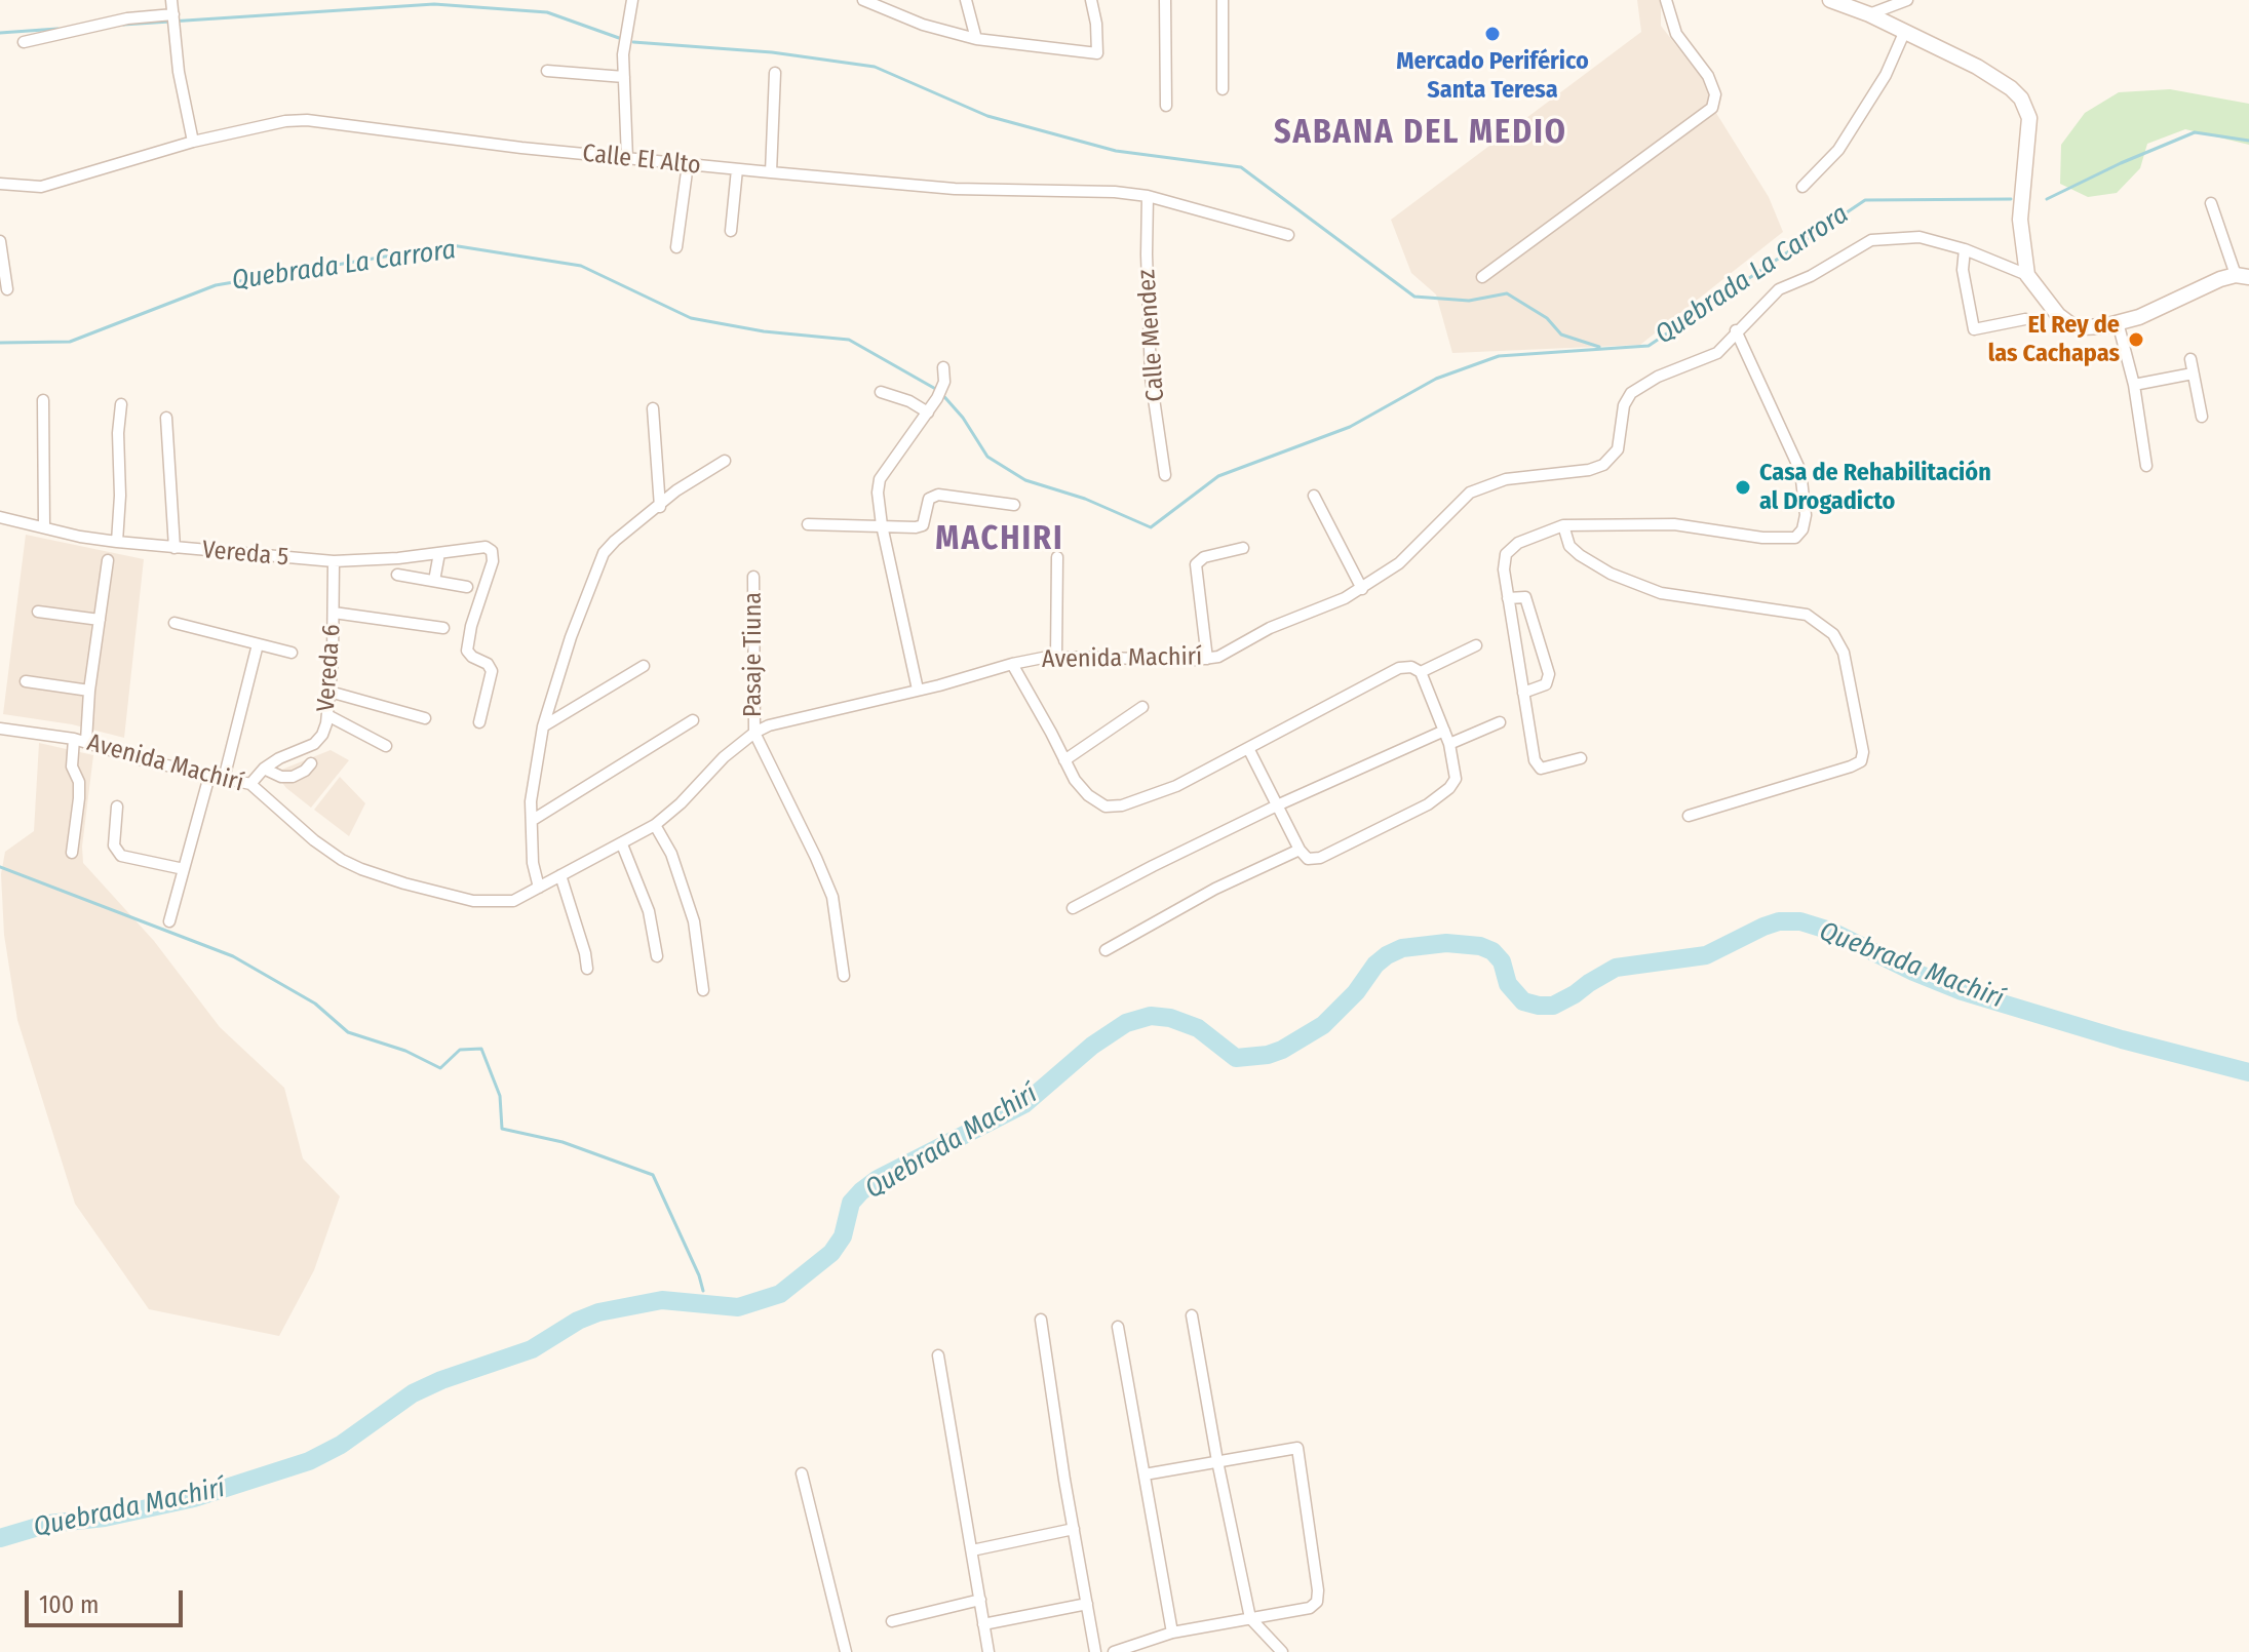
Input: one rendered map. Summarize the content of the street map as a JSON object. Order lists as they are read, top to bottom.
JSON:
{
  "streets": {
    "street": [
      "Calle El Alto",
      "Calle Mendez",
      "Vereda 5",
      "Pasaje Tiuna",
      "Avenida Machirí",
      "Vereda 6"
    ]
  },
  "crossings": [
    ["Calle El Alto", "Calle Mendez"],
    ["Vereda 5", "Vereda 6"],
    ["Pasaje Tiuna", "Avenida Machirí"],
    ["Avenida Machirí", "Vereda 6"]
  ],
  "districts": ["SABANA DEL MEDIO", "MACHIRI"],
  "water": ["Quebrada La Carrora", "Quebrada Machirí"],
  "places": ["Mercado Periférico Santa Teresa", "El Rey de las Cachapas", "Casa de Rehabilitación al Drogadicto"],
  "scale_bar": "100 m"
}
